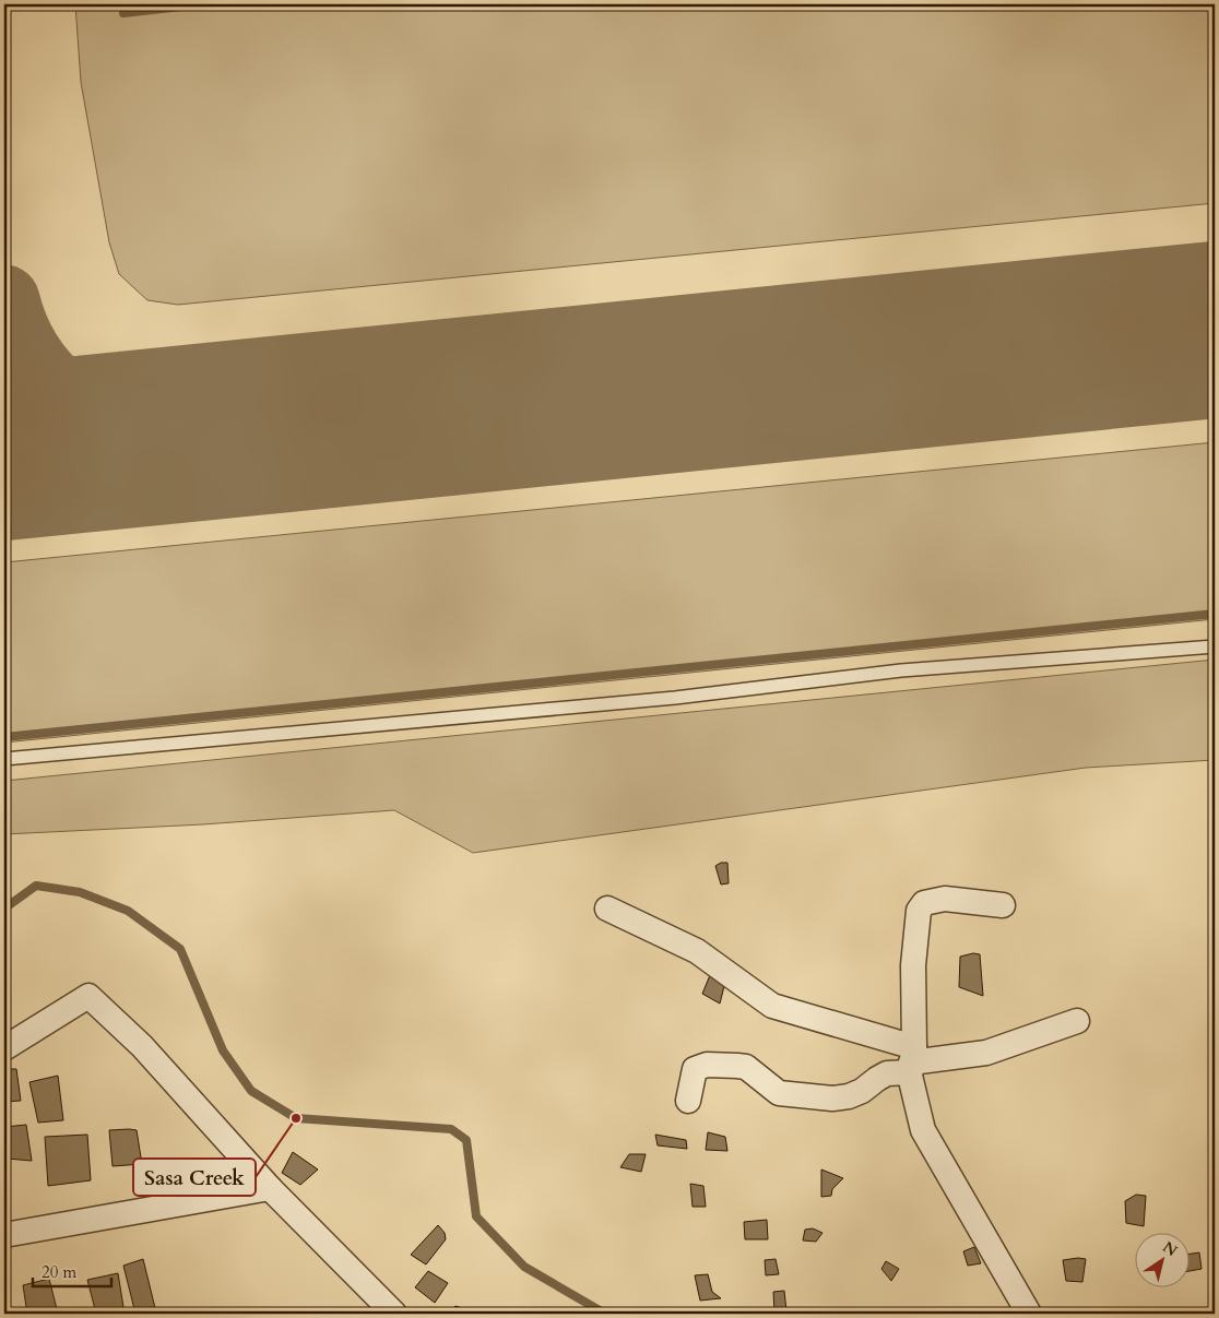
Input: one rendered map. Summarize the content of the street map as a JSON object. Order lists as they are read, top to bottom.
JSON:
{
  "places": ["Sasa Creek"],
  "scale_bar": "20 m",
  "north": "top right"
}
